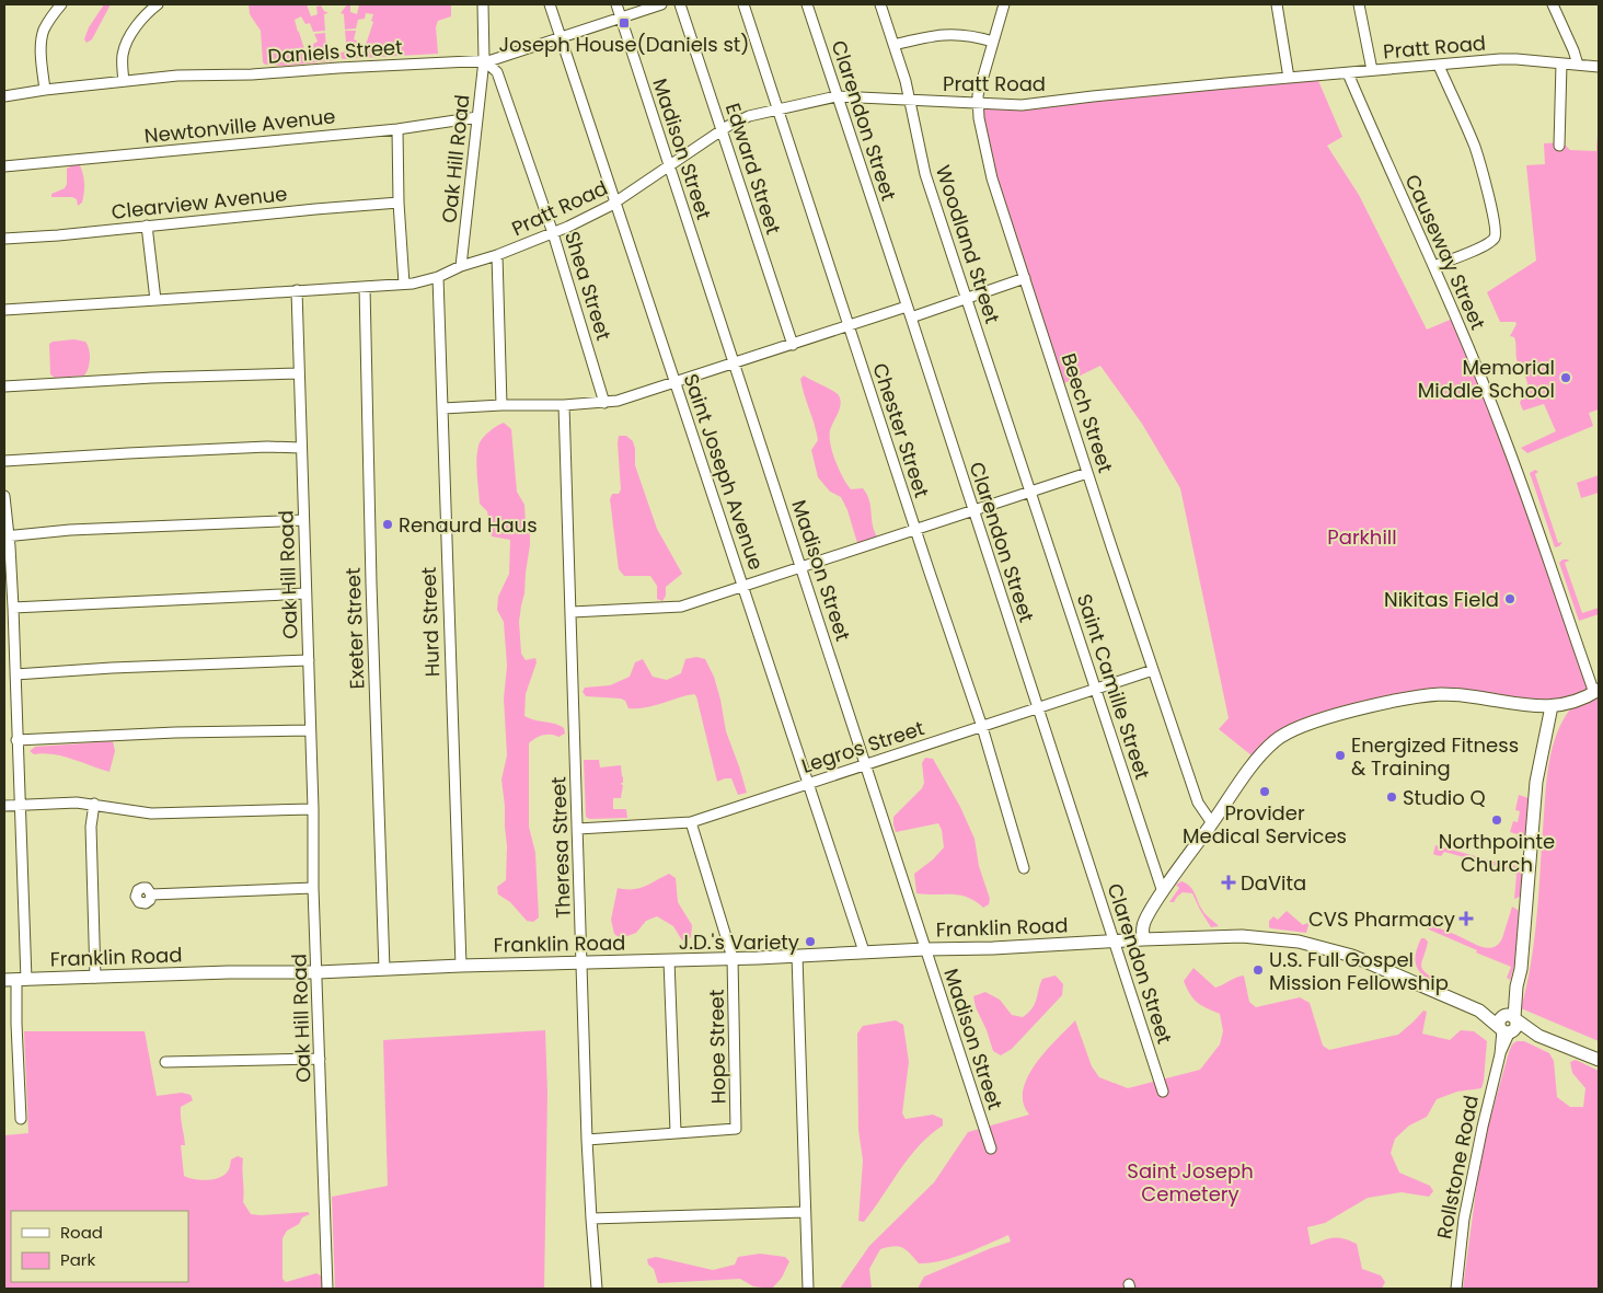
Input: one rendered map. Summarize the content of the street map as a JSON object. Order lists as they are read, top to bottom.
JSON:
{
  "streets": {
    "main road": ["Franklin Road", "Rollstone Road"],
    "street": [
      "Pratt Road",
      "Daniels Street",
      "Clarendon Street",
      "Newtonville Avenue",
      "Madison Street",
      "Oak Hill Road",
      "Edward Street",
      "Clearview Avenue",
      "Woodland Street",
      "Causeway Street",
      "Shea Street",
      "Beech Street",
      "Chester Street",
      "Saint Joseph Avenue",
      "Hurd Street",
      "Exeter Street",
      "Saint Camille Street",
      "Legros Street",
      "Theresa Street",
      "Hope Street"
    ]
  },
  "crossings": [
    ["Pratt Road", "Clarendon Street"],
    ["Pratt Road", "Madison Street"],
    ["Pratt Road", "Oak Hill Road"],
    ["Pratt Road", "Edward Street"],
    ["Pratt Road", "Woodland Street"],
    ["Pratt Road", "Causeway Street"],
    ["Pratt Road", "Shea Street"],
    ["Pratt Road", "Beech Street"],
    ["Pratt Road", "Chester Street"],
    ["Pratt Road", "Saint Joseph Avenue"],
    ["Daniels Street", "Madison Street"],
    ["Daniels Street", "Oak Hill Road"],
    ["Daniels Street", "Shea Street"],
    ["Daniels Street", "Saint Joseph Avenue"],
    ["Clarendon Street", "Legros Street"],
    ["Clarendon Street", "Franklin Road"],
    ["Newtonville Avenue", "Oak Hill Road"],
    ["Madison Street", "Legros Street"],
    ["Madison Street", "Franklin Road"],
    ["Oak Hill Road", "Shea Street"],
    ["Oak Hill Road", "Franklin Road"],
    ["Woodland Street", "Saint Camille Street"],
    ["Beech Street", "Legros Street"],
    ["Chester Street", "Legros Street"],
    ["Saint Joseph Avenue", "Legros Street"],
    ["Saint Joseph Avenue", "Franklin Road"],
    ["Hurd Street", "Franklin Road"],
    ["Exeter Street", "Franklin Road"],
    ["Saint Camille Street", "Legros Street"],
    ["Legros Street", "Theresa Street"],
    ["Legros Street", "Hope Street"],
    ["Theresa Street", "Franklin Road"],
    ["Theresa Street", "Hope Street"],
    ["Franklin Road", "Hope Street"],
    ["Franklin Road", "Rollstone Road"]
  ],
  "parks": ["Parkhill", "Saint Joseph Cemetery"],
  "places": {
    "transit": ["Joseph House(Daniels st)"],
    "other": [
      "Memorial Middle School",
      "Renaurd Haus",
      "Nikitas Field",
      "Energized Fitness & Training",
      "Provider Medical Services",
      "Studio Q",
      "Northpointe Church",
      "J.D.'s Variety",
      "U.S. Full Gospel Mission Fellowship"
    ],
    "health": ["DaVita", "CVS Pharmacy"]
  },
  "legend": ["Road", "Park"]
}
